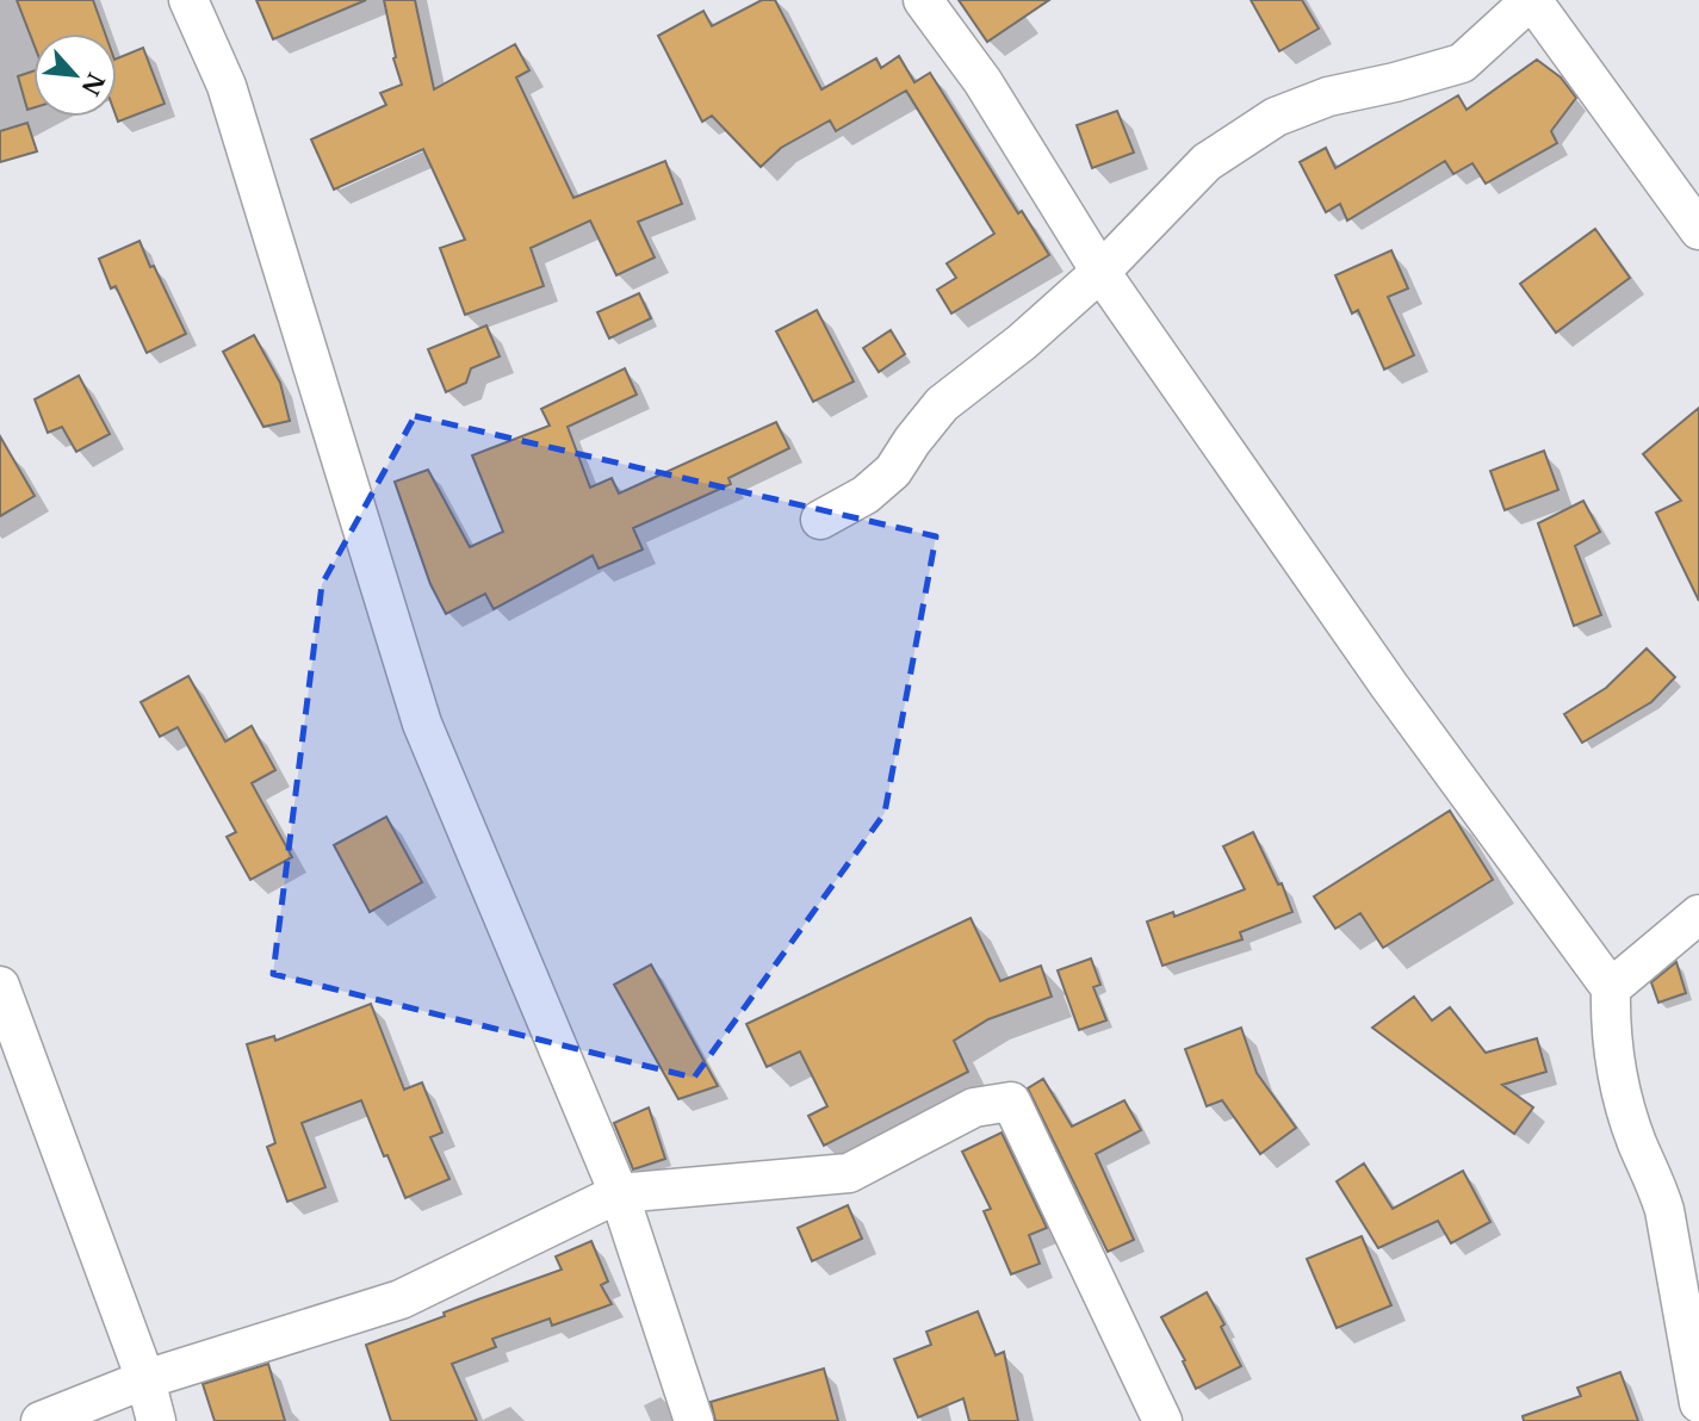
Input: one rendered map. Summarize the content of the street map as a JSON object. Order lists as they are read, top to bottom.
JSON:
{
  "north": "bottom right"
}
